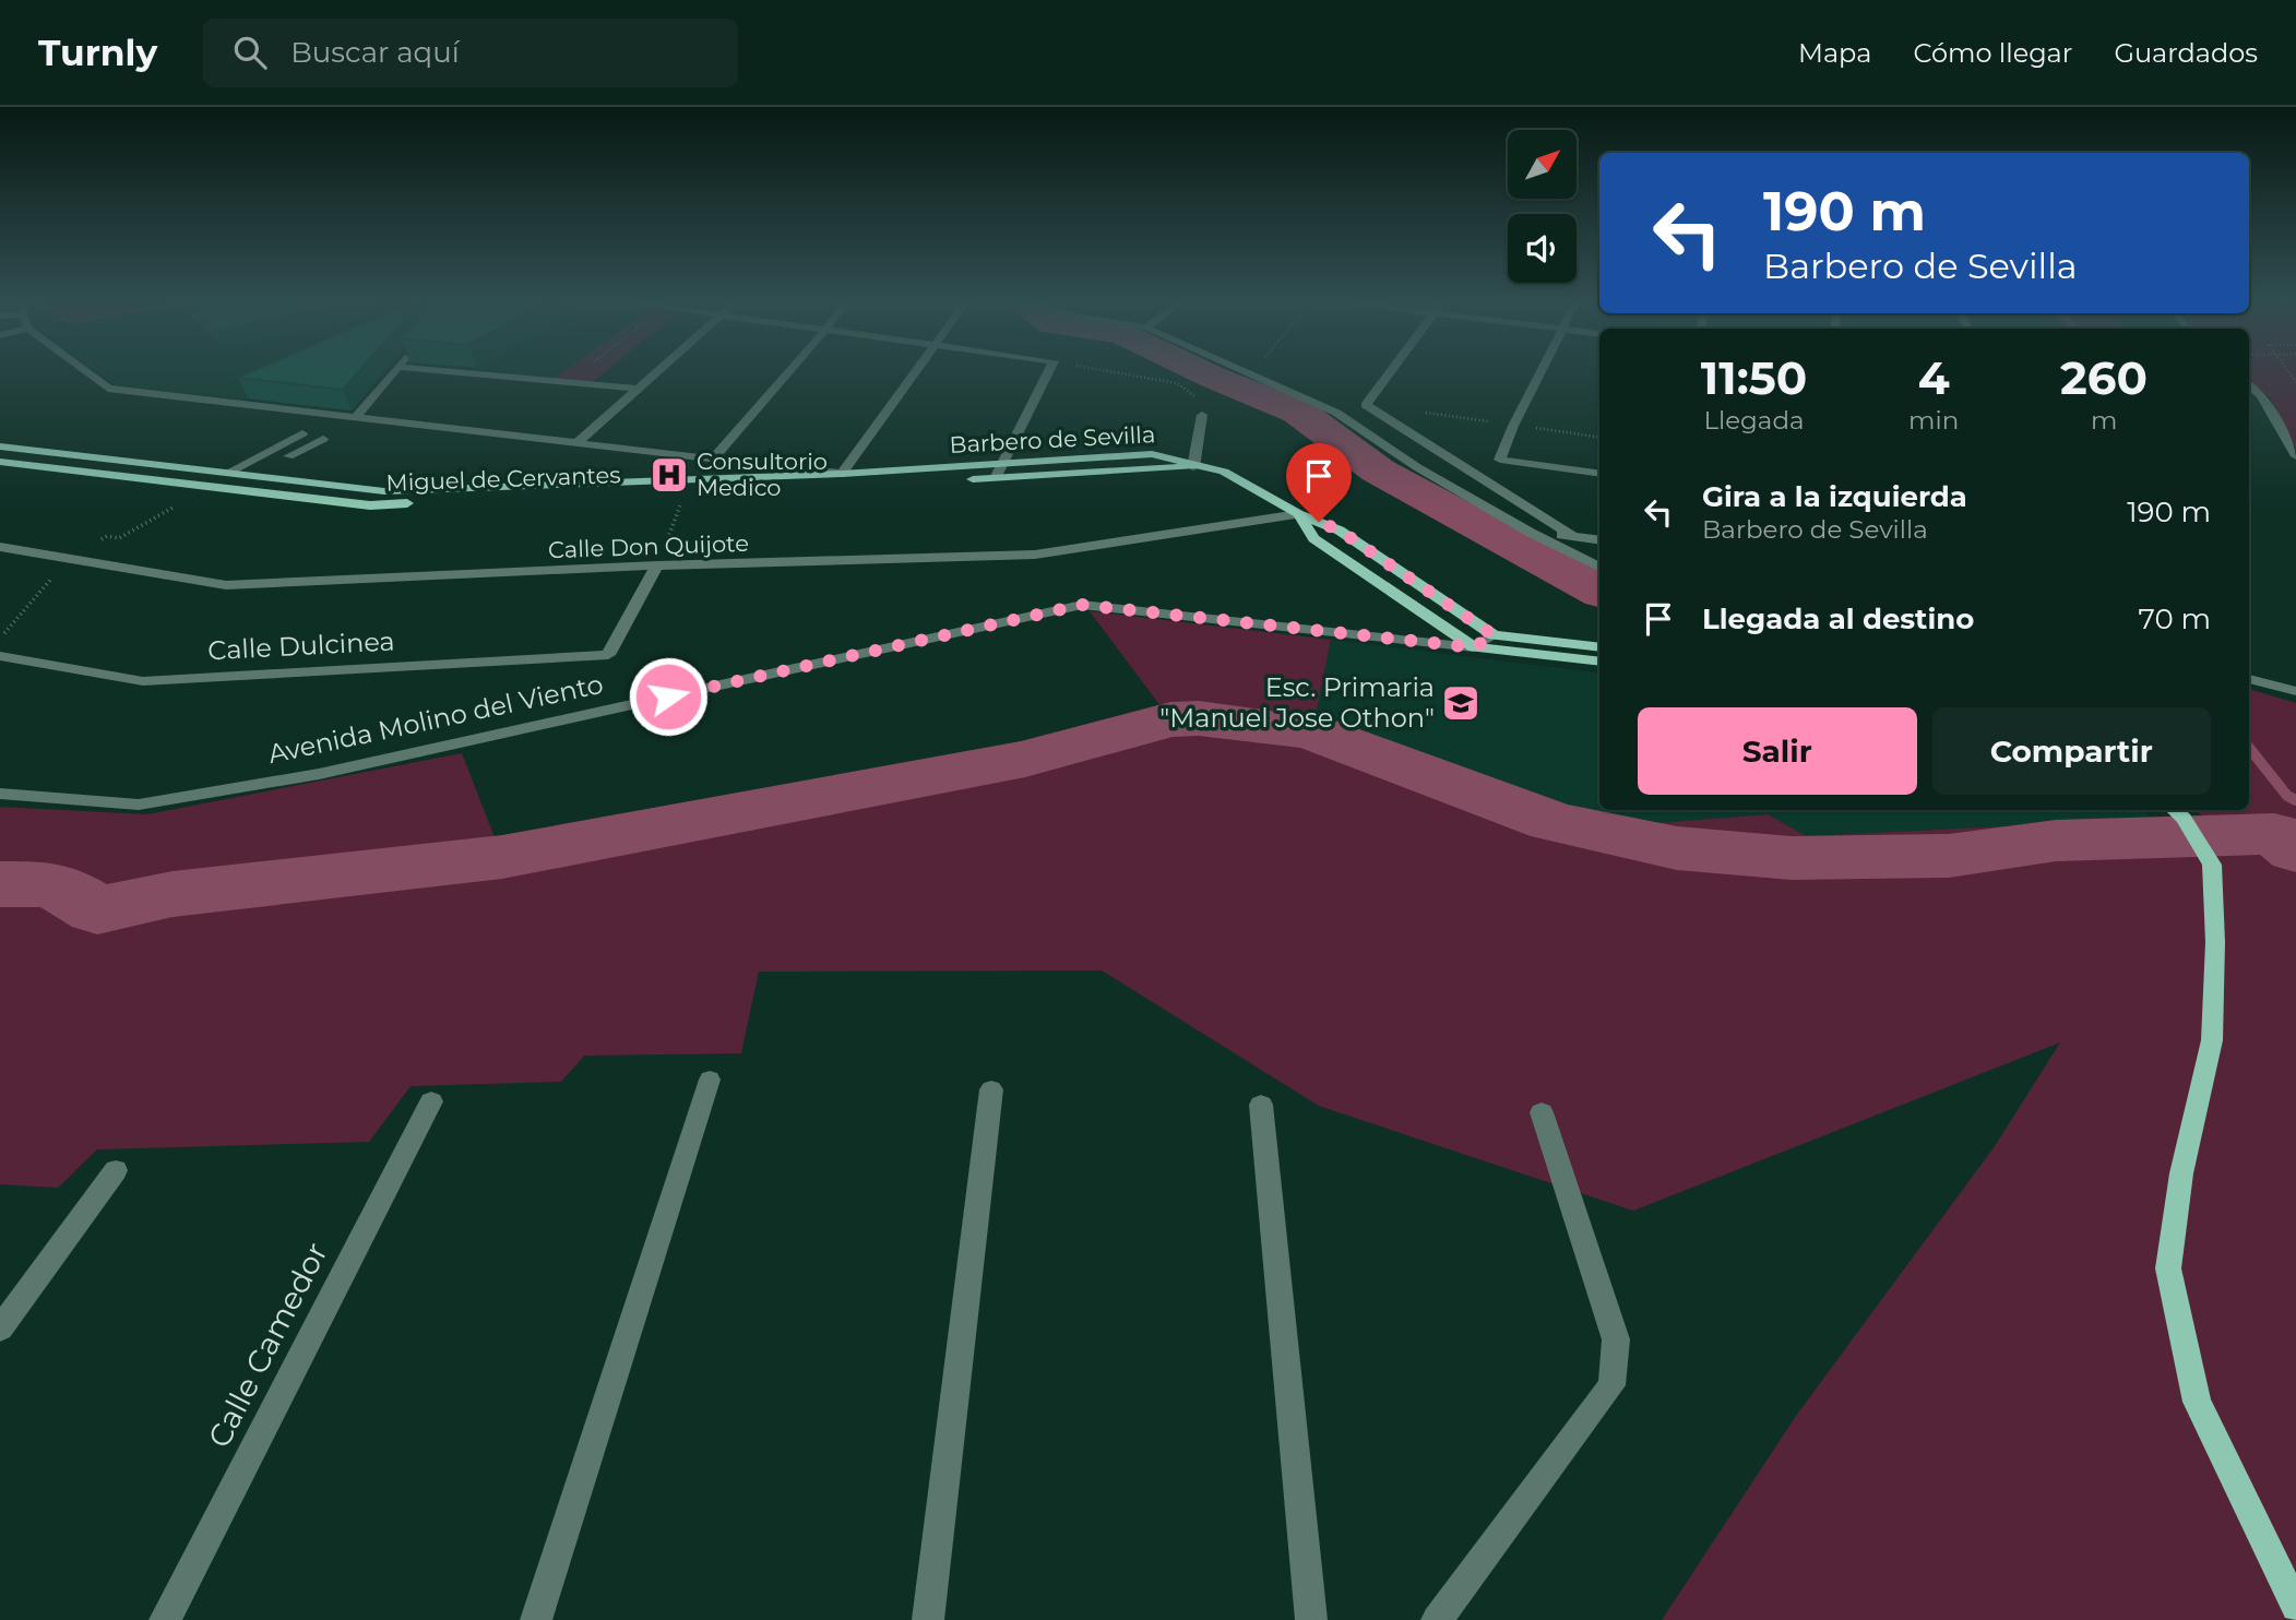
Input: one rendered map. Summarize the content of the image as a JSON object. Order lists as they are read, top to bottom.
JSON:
{
  "streets": {
    "main road": ["Barbero de Sevilla", "Miguel de Cervantes", "Avenida Molino del Viento"],
    "street": ["Calle Don Quijote", "Calle Dulcinea", "Calle Camedor"]
  },
  "crossings": [
    ["Barbero de Sevilla", "Miguel de Cervantes"],
    ["Barbero de Sevilla", "Calle Don Quijote"],
    ["Barbero de Sevilla", "Avenida Molino del Viento"],
    ["Calle Don Quijote", "Calle Dulcinea"]
  ],
  "places": {
    "hospital": ["Consultorio Medico"],
    "school or university": ["Esc. Primaria \"Manuel Jose Othon\""]
  },
  "north": "top right",
  "page": {
    "header": "Turnly",
    "search": "Buscar aquí",
    "nav": ["Mapa", "Cómo llegar", "Guardados"],
    "turn": ["190 m", "Barbero de Sevilla"],
    "eta": [
      "11:50",
      "Llegada",
      "4",
      "min",
      "260",
      "m"
    ],
    "list": [
      {
        "name": "Gira a la izquierda",
        "note": "Barbero de Sevilla",
        "value": "190 m"
      },
      {
        "name": "Llegada al destino",
        "value": "70 m"
      }
    ],
    "buttons": ["Salir", "Compartir"]
  }
}
